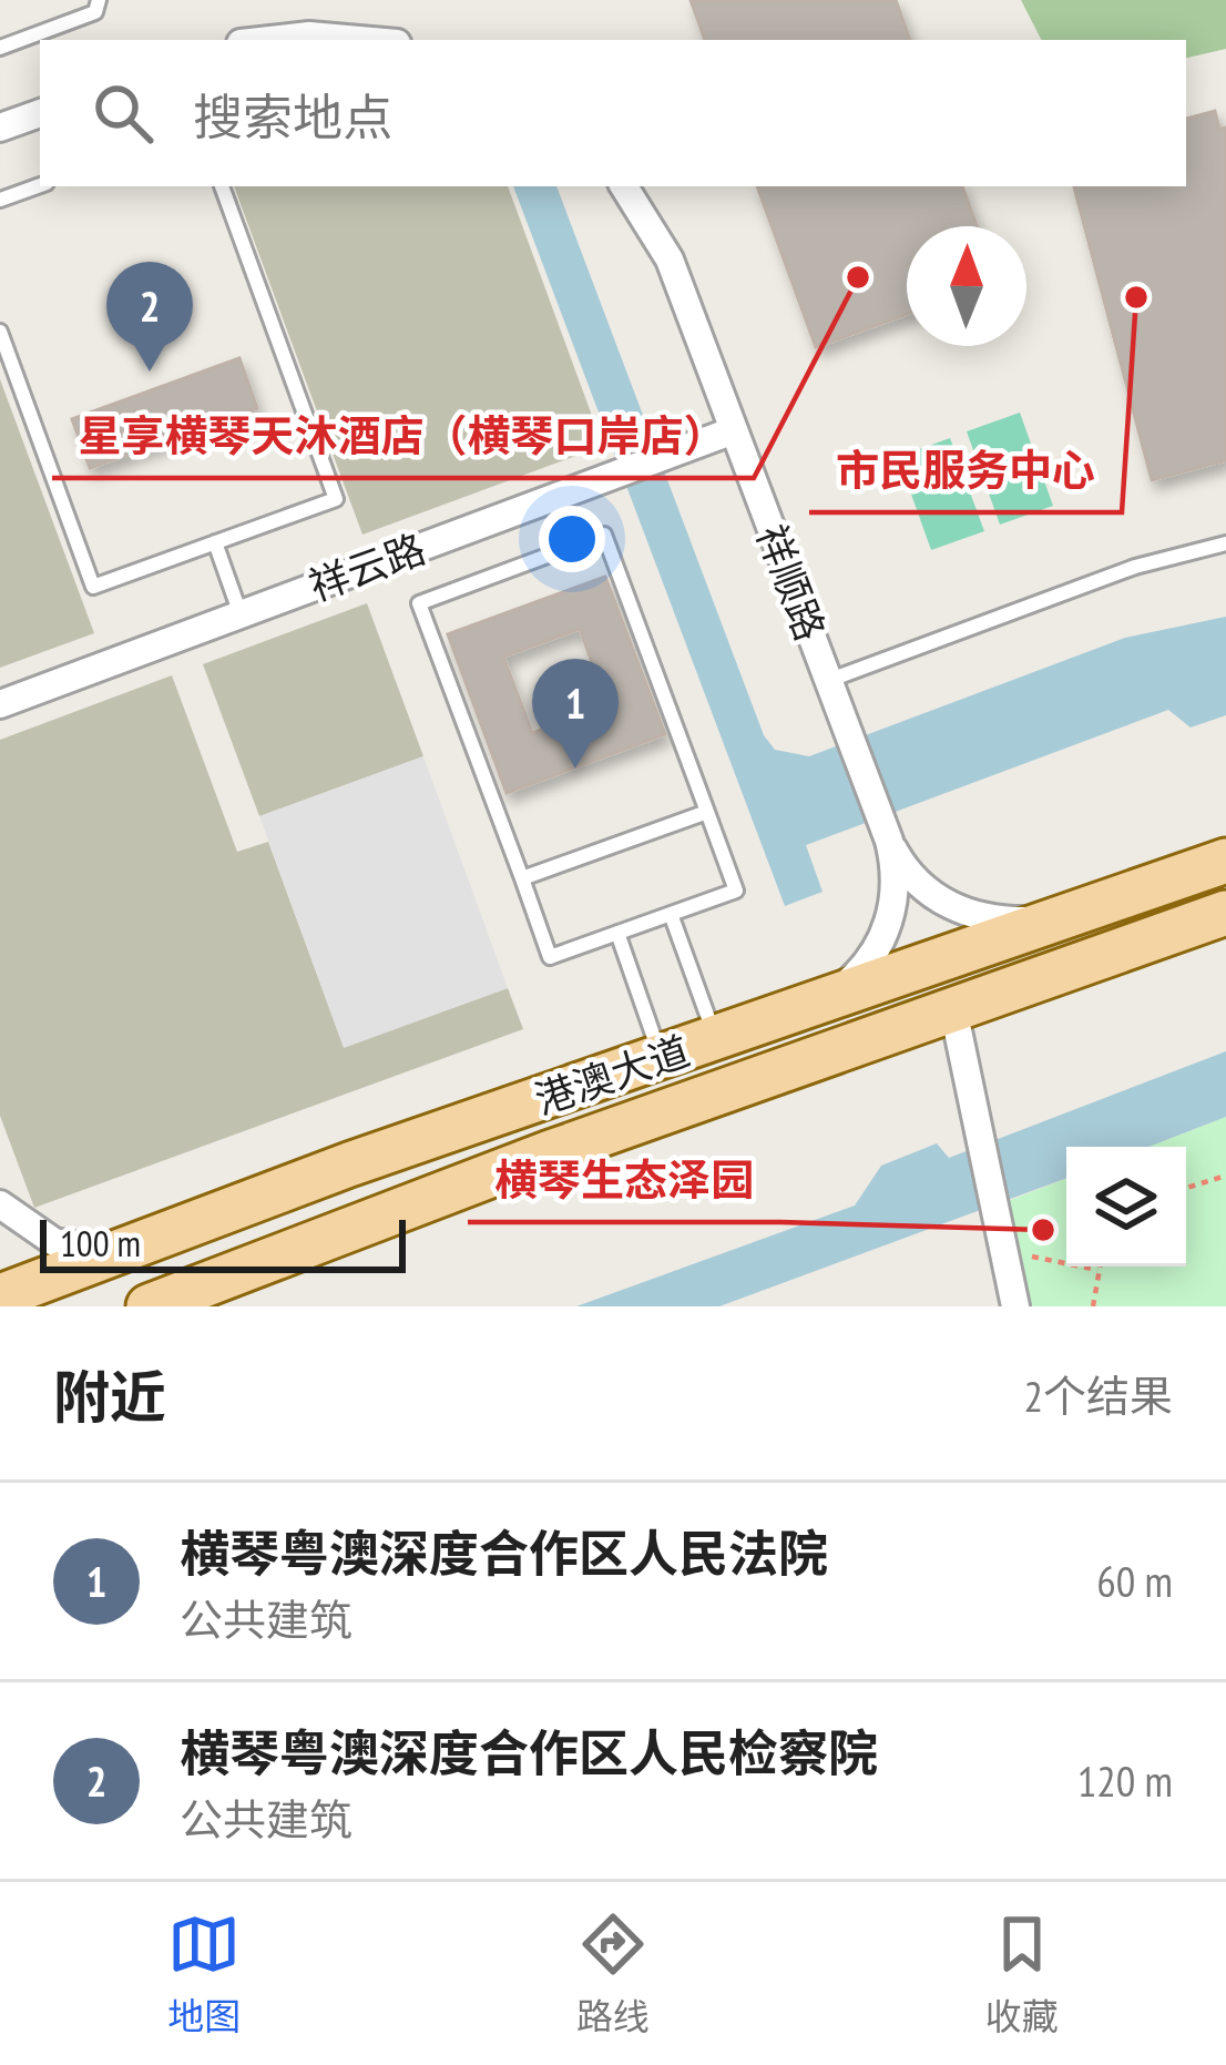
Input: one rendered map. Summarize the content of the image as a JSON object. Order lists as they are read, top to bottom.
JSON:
{
  "streets": {
    "main road": ["港澳大道"],
    "street": ["祥云路", "祥顺路"]
  },
  "crossings": [
    ["祥云路", "祥顺路"],
    ["祥顺路", "港澳大道"]
  ],
  "places": ["星享横琴天沐酒店（横琴口岸店）", "市民服务中心", "横琴生态泽园"],
  "scale_bar": "100 m",
  "north": "top",
  "page": {
    "search": "搜索地点",
    "pins": ["2", "1"],
    "scale": "100 m",
    "heading": ["附近", "2个结果"],
    "list": [
      {
        "mark": "1",
        "name": "横琴粤澳深度合作区人民法院",
        "note": "公共建筑",
        "value": "60 m"
      },
      {
        "mark": "2",
        "name": "横琴粤澳深度合作区人民检察院",
        "note": "公共建筑",
        "value": "120 m"
      }
    ],
    "nav": ["地图", "路线", "收藏"]
  }
}
